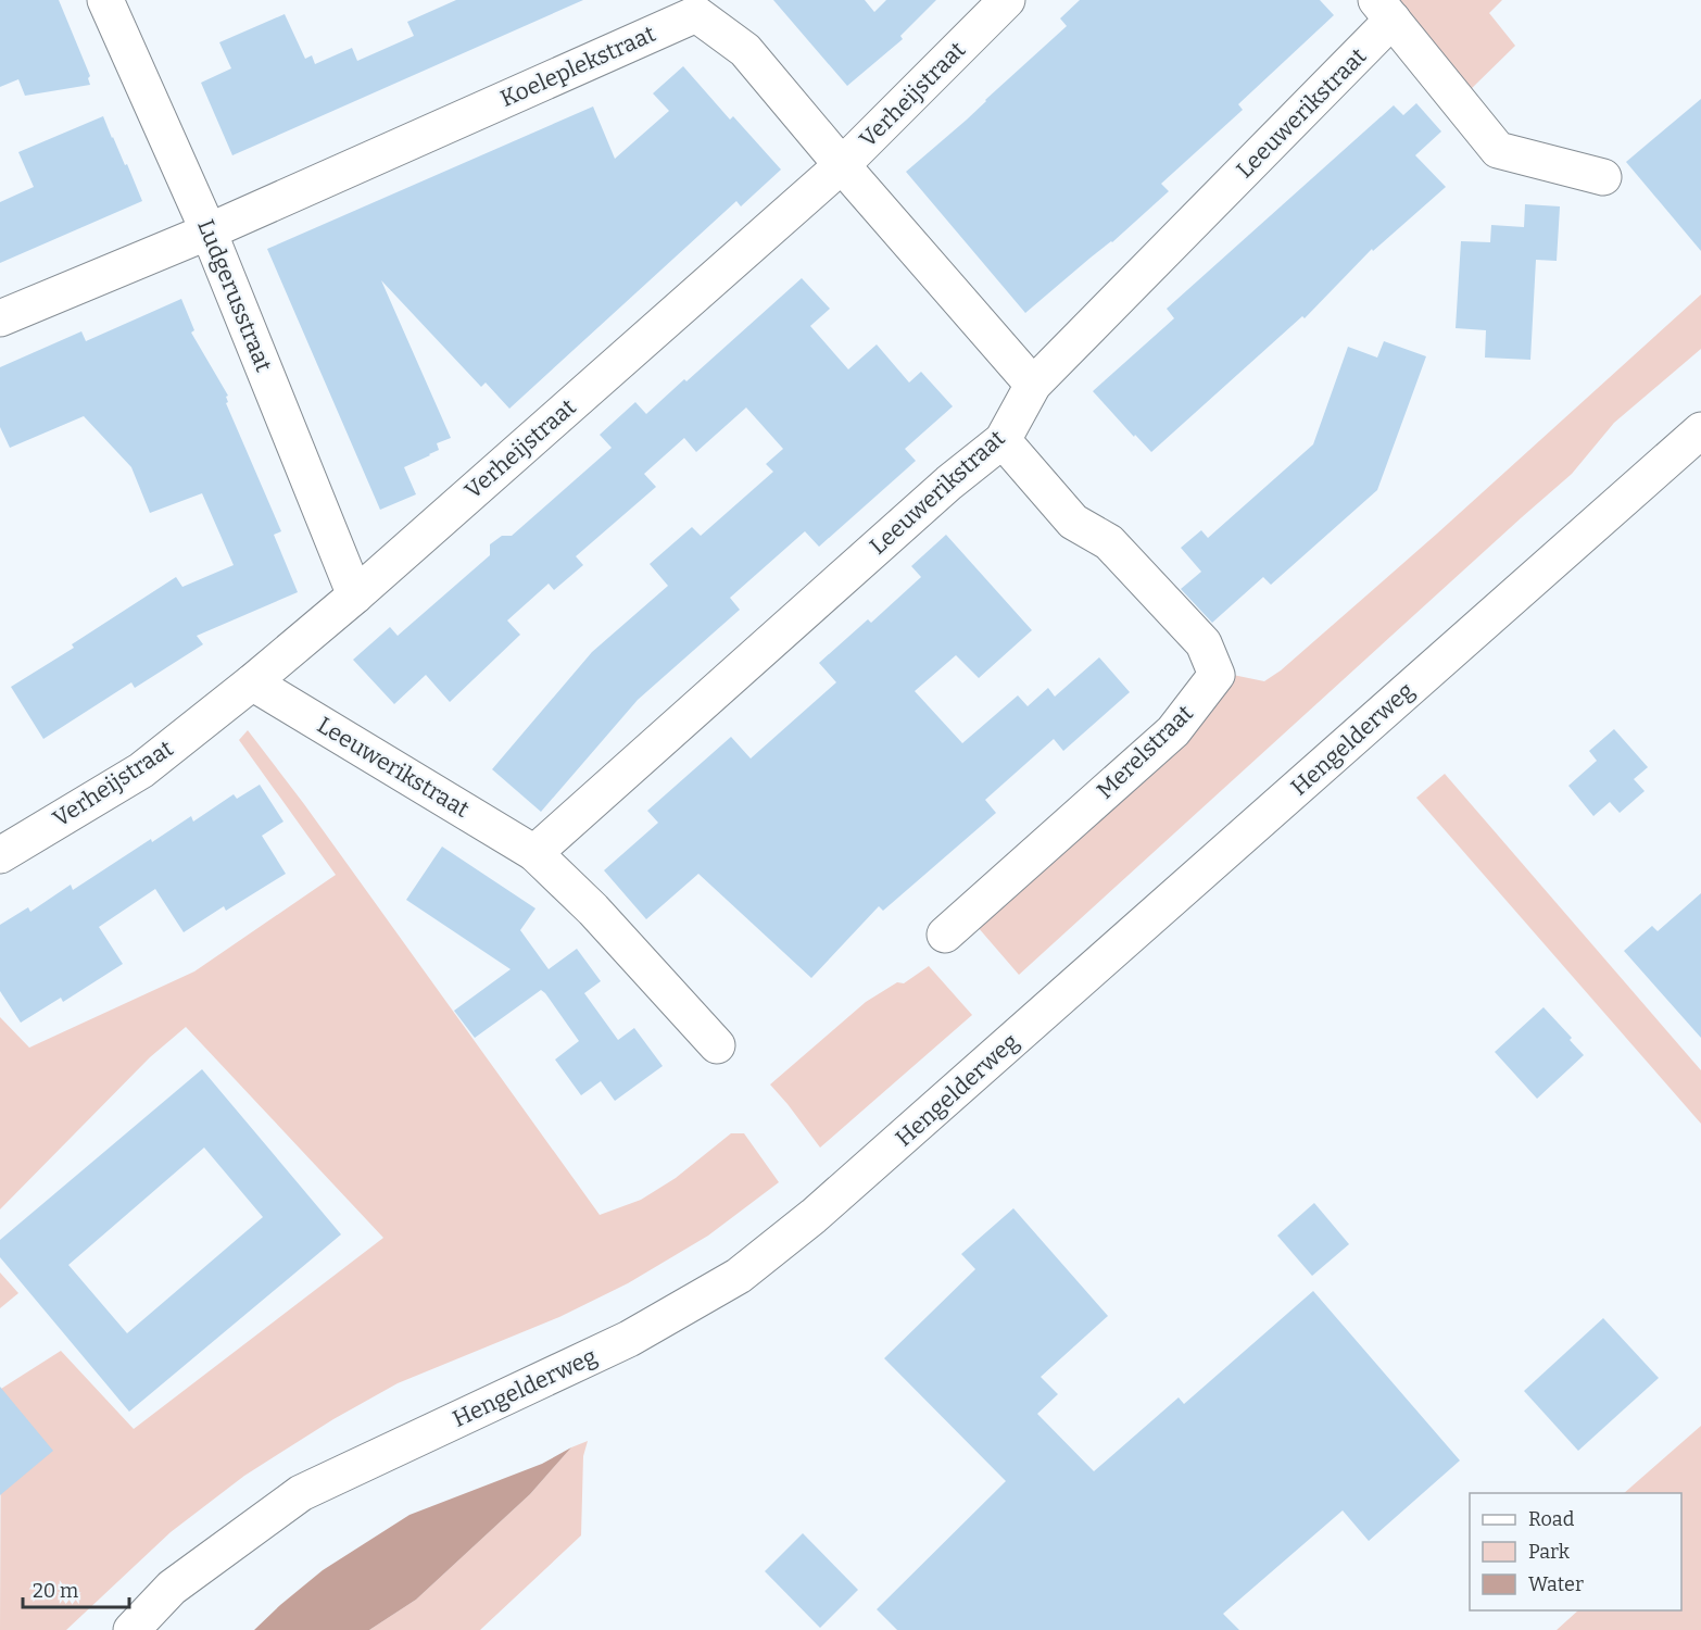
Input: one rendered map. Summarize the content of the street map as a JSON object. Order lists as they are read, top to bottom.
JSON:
{
  "streets": {
    "street": [
      "Koeleplekstraat",
      "Verheijstraat",
      "Leeuwerikstraat",
      "Ludgerusstraat",
      "Hengelderweg",
      "Merelstraat"
    ]
  },
  "crossings": [
    ["Koeleplekstraat", "Verheijstraat"],
    ["Koeleplekstraat", "Leeuwerikstraat"],
    ["Koeleplekstraat", "Ludgerusstraat"],
    ["Verheijstraat", "Leeuwerikstraat"],
    ["Verheijstraat", "Ludgerusstraat"],
    ["Leeuwerikstraat", "Merelstraat"]
  ],
  "legend": ["Road", "Park", "Water"],
  "scale_bar": "20 m"
}
